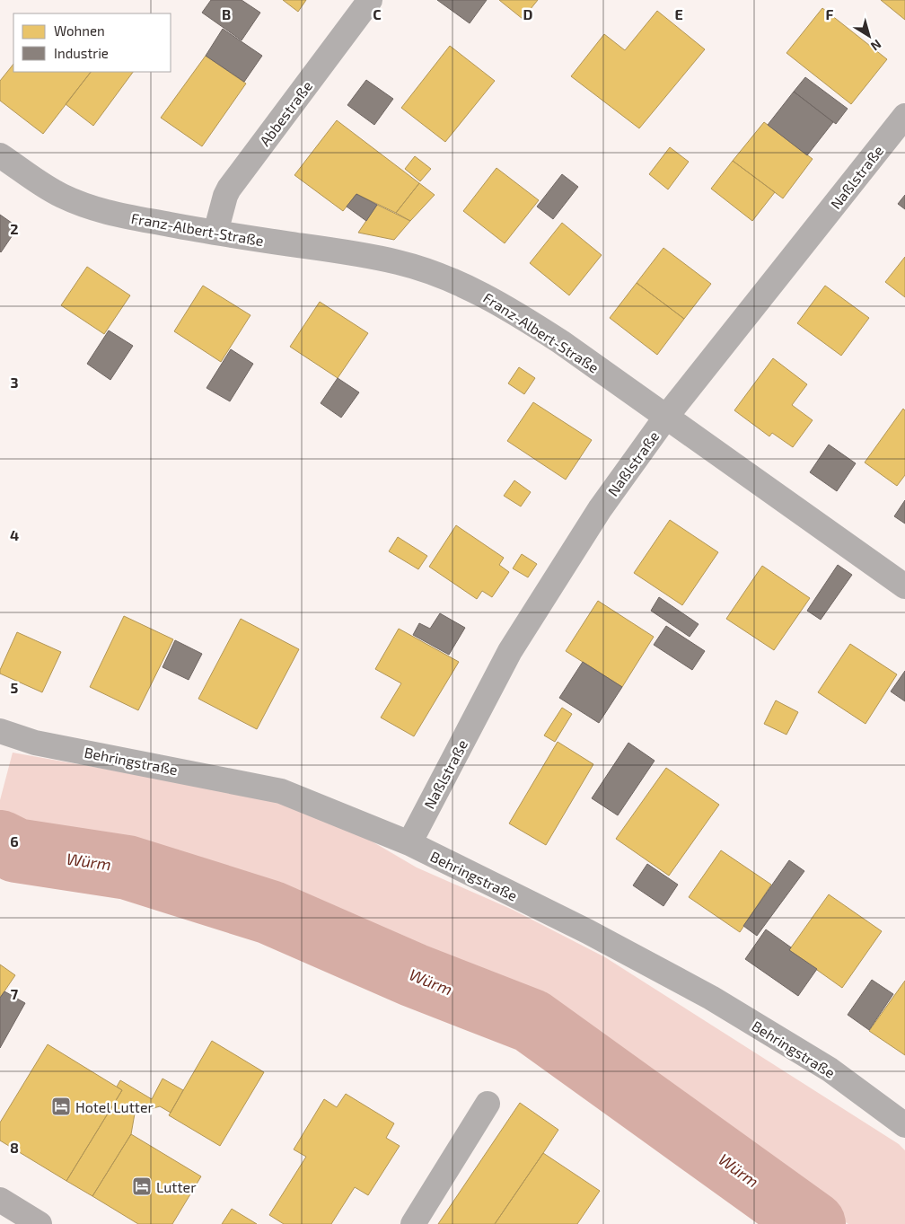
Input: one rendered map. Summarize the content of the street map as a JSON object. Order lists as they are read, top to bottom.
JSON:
{
  "streets": {
    "street": [
      "Abbestraße",
      "Naßlstraße",
      "Franz-Albert-Straße",
      "Behringstraße"
    ]
  },
  "crossings": [
    ["Abbestraße", "Franz-Albert-Straße"],
    ["Naßlstraße", "Franz-Albert-Straße"],
    ["Naßlstraße", "Behringstraße"]
  ],
  "water": ["Würm"],
  "places": {
    "hotel": ["Hotel Lutter", "Lutter"]
  },
  "legend": ["Wohnen", "Industrie"],
  "north": "bottom right",
  "grid": {
    "columns": [
      "B",
      "C",
      "D",
      "E",
      "F"
    ],
    "rows": [
      "2",
      "3",
      "4",
      "5",
      "6",
      "7",
      "8"
    ]
  }
}
